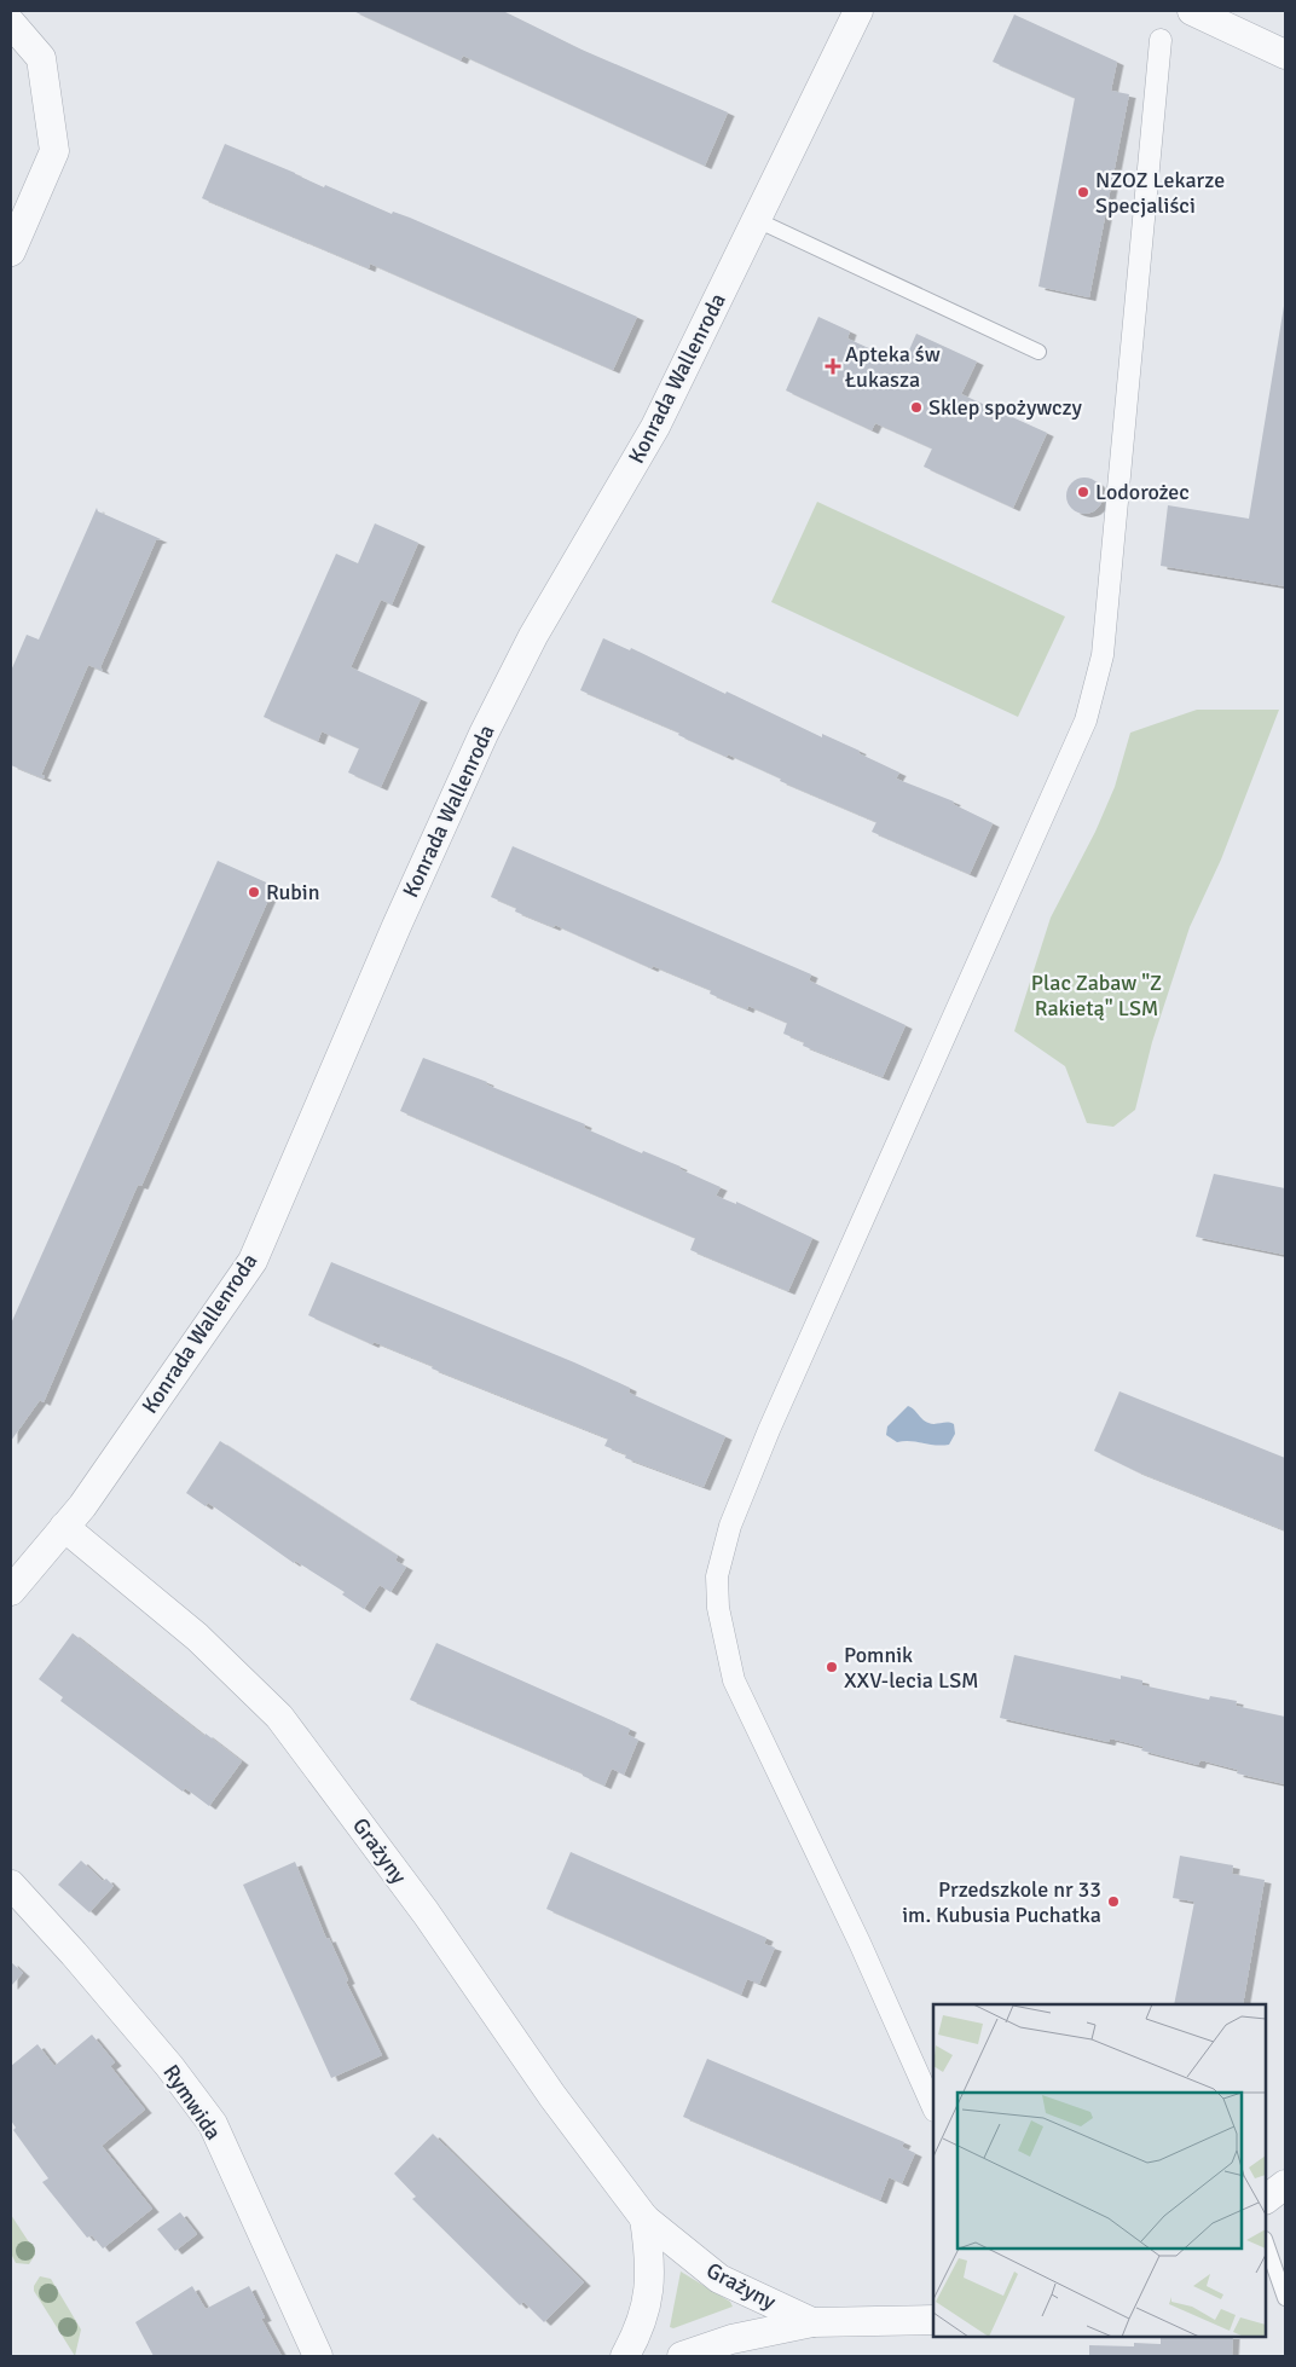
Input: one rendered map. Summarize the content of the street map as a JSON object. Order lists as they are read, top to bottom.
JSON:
{
  "streets": {
    "street": ["Konrada Wallenroda", "Grażyny", "Rymwida"]
  },
  "crossings": [
    ["Konrada Wallenroda", "Grażyny"]
  ],
  "parks": ["Plac Zabaw \"Z Rakietą\" LSM"],
  "places": {
    "other": [
      "NZOZ Lekarze Specjaliści",
      "Sklep spożywczy",
      "Lodorożec",
      "Rubin",
      "Pomnik XXV-lecia LSM",
      "Przedszkole nr 33 im. Kubusia Puchatka"
    ],
    "health": ["Apteka św Łukasza"]
  }
}
